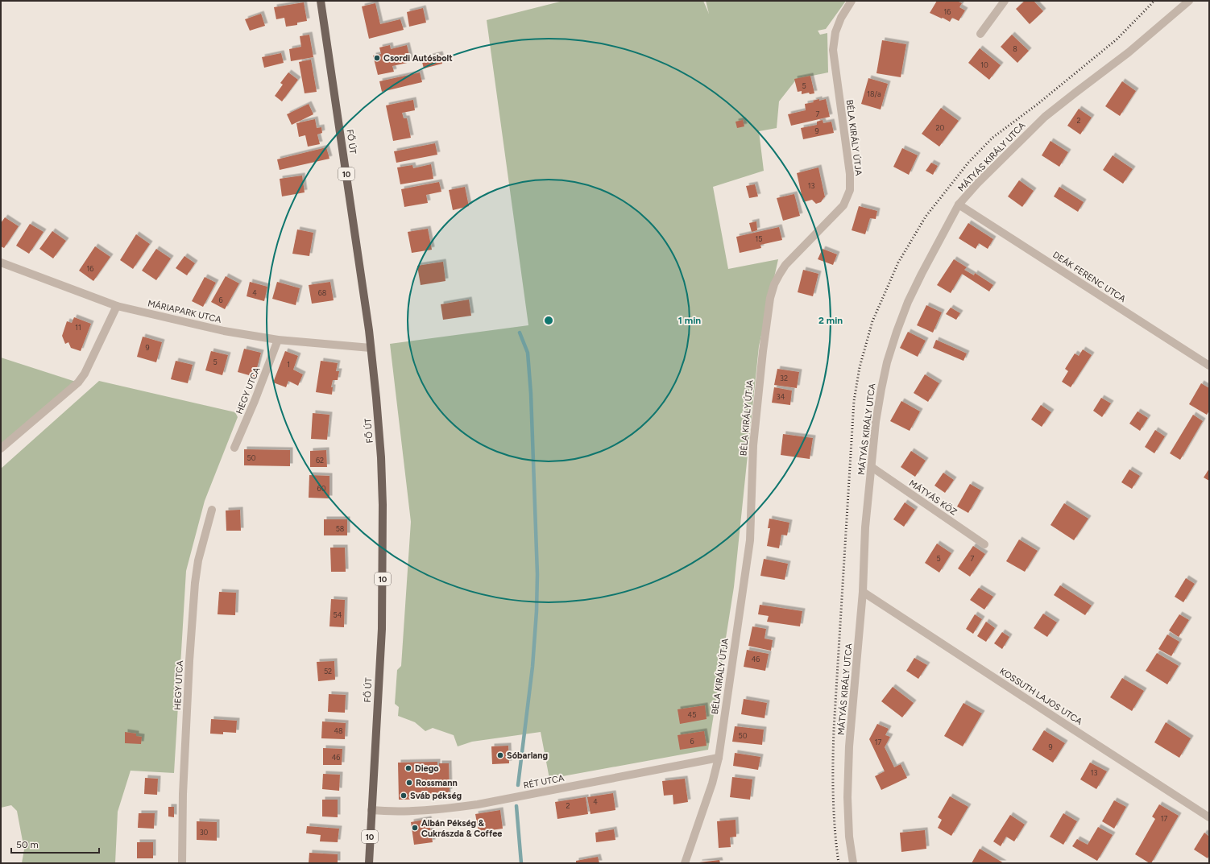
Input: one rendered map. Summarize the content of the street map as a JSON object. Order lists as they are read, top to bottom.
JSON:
{
  "streets": {
    "main road": ["FŐ ÚT", "10"],
    "street": [
      "BÉLA KIRÁLY ÚTJA",
      "MÁTYÁS KIRÁLY UTCA",
      "DEÁK FERENC UTCA",
      "MÁRIAPARK UTCA",
      "HEGY UTCA",
      "MÁTYÁS KÖZ",
      "KOSSUTH LAJOS UTCA",
      "RÉT UTCA"
    ]
  },
  "crossings": [
    ["BÉLA KIRÁLY ÚTJA", "RÉT UTCA"],
    ["FŐ ÚT", "MÁRIAPARK UTCA"],
    ["FŐ ÚT", "RÉT UTCA"],
    ["MÁTYÁS KIRÁLY UTCA", "DEÁK FERENC UTCA"],
    ["MÁTYÁS KIRÁLY UTCA", "MÁTYÁS KÖZ"],
    ["MÁTYÁS KIRÁLY UTCA", "KOSSUTH LAJOS UTCA"],
    ["MÁRIAPARK UTCA", "HEGY UTCA"]
  ],
  "places": [
    "Csordi Autósbolt",
    "Sóbarlang",
    "Diego",
    "Rossmann",
    "Sváb pékség",
    "Albán Pékség & Cukrászda & Coffee"
  ],
  "house_numbers": [
    "16",
    "8",
    "10",
    "5",
    "18/a",
    "7",
    "2",
    "20",
    "9",
    "13",
    "15",
    "16",
    "4",
    "68",
    "6",
    "11",
    "9",
    "5",
    "1",
    "32",
    "34",
    "50",
    "62",
    "60",
    "58",
    "5",
    "7",
    "54",
    "46",
    "52",
    "45",
    "48",
    "50",
    "6",
    "17",
    "9",
    "46",
    "13",
    "4",
    "2",
    "17",
    "30"
  ],
  "scale_bar": "50 m",
  "rings": ["1 min", "2 min"]
}
